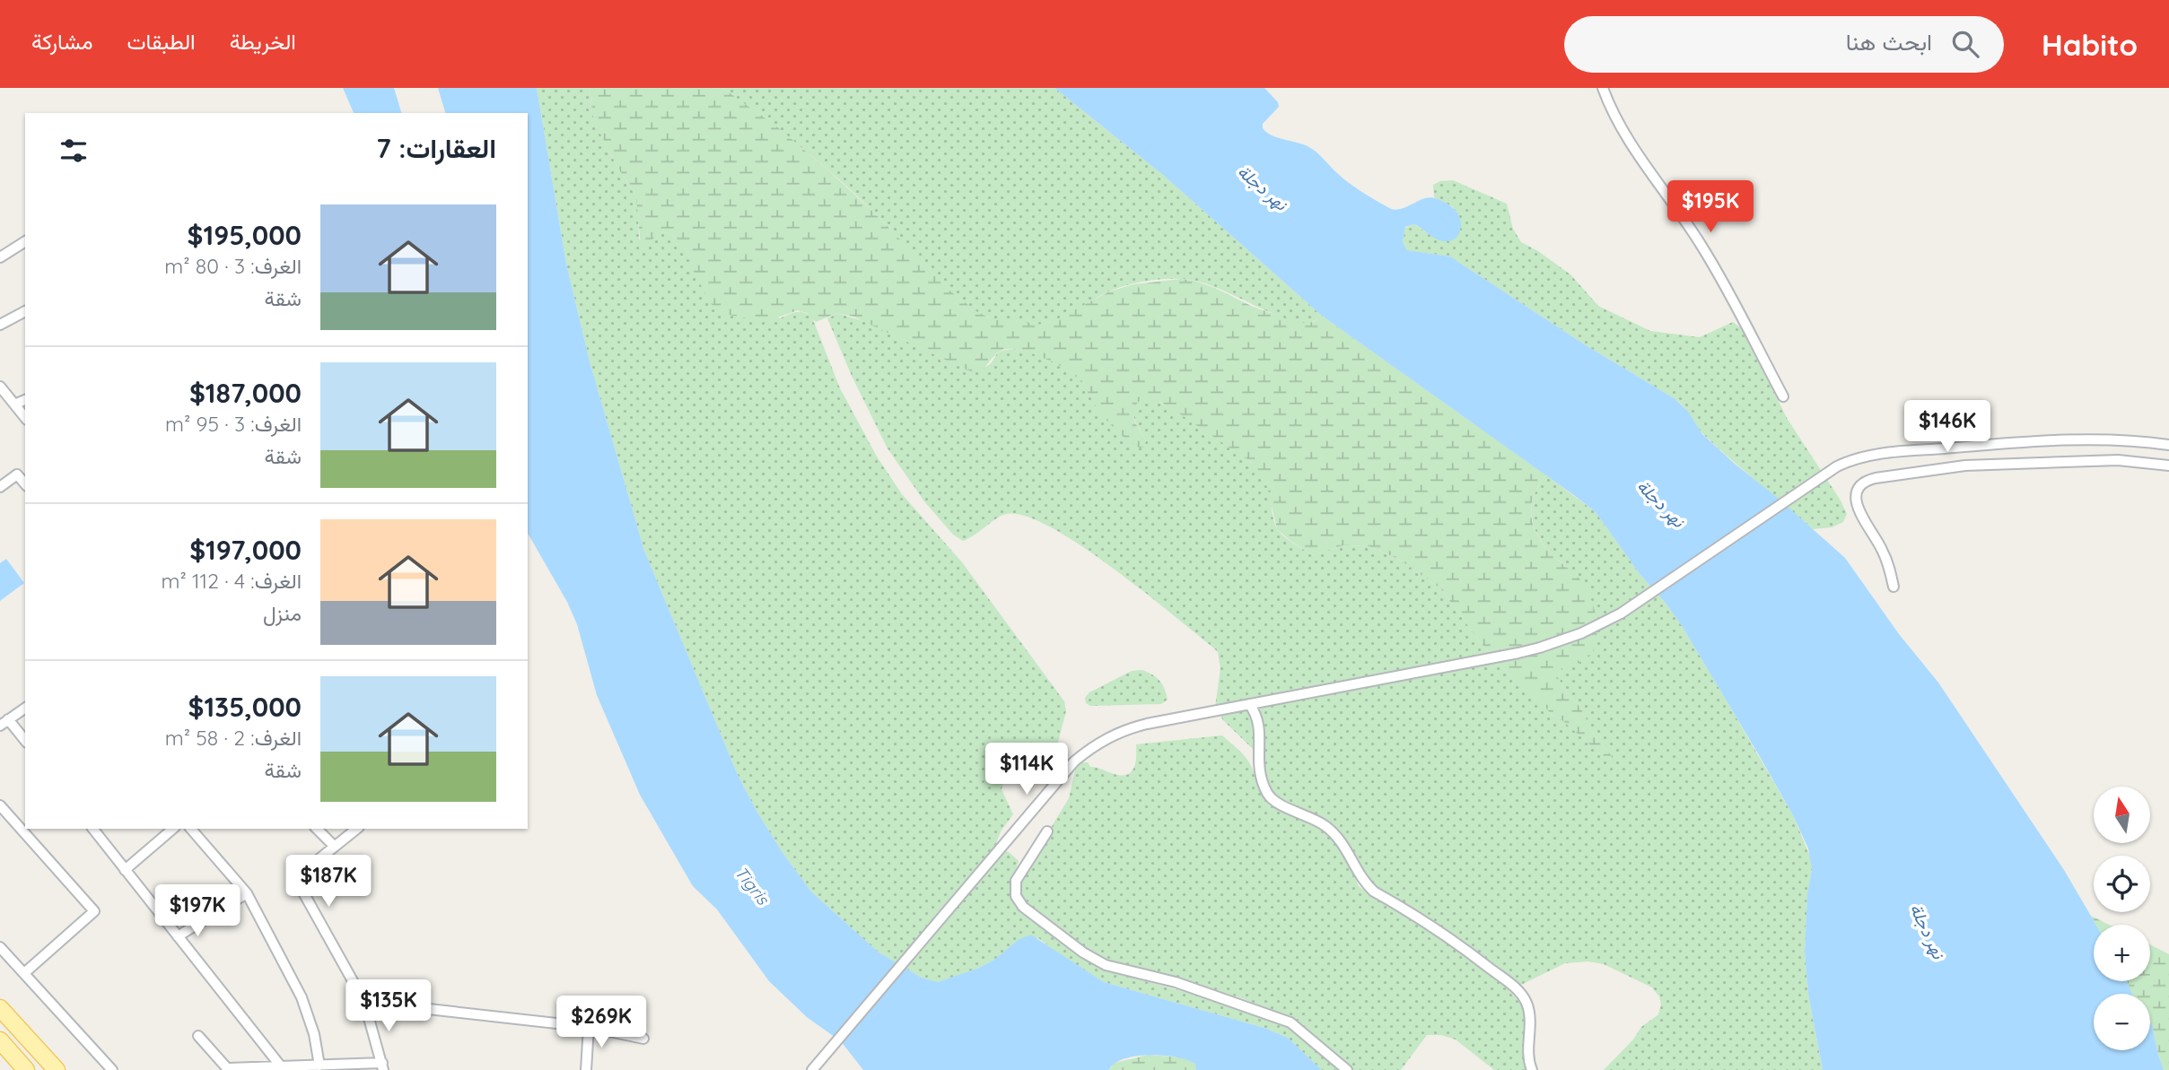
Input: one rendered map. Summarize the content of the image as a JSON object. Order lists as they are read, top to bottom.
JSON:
{
  "water": ["نهر دجلة", "Tigris"],
  "north": "top",
  "page": {
    "header": "Habito",
    "search": "ابحث هنا",
    "nav": ["الخريطة", "الطبقات", "مشاركة"],
    "heading": "العقارات: 7",
    "price": [
      "$195K",
      "$146K",
      "$114K",
      "$187K",
      "$197K",
      "$135K",
      "$269K"
    ],
    "list": [
      {
        "name": "$195,000",
        "note": "الغرف: 3 · 80 m² · شقة"
      },
      {
        "name": "$187,000",
        "note": "الغرف: 3 · 95 m² · شقة"
      },
      {
        "name": "$197,000",
        "note": "الغرف: 4 · 112 m² · منزل"
      },
      {
        "name": "$135,000",
        "note": "الغرف: 2 · 58 m² · شقة"
      }
    ],
    "map_buttons": ["+", "−"]
  }
}
